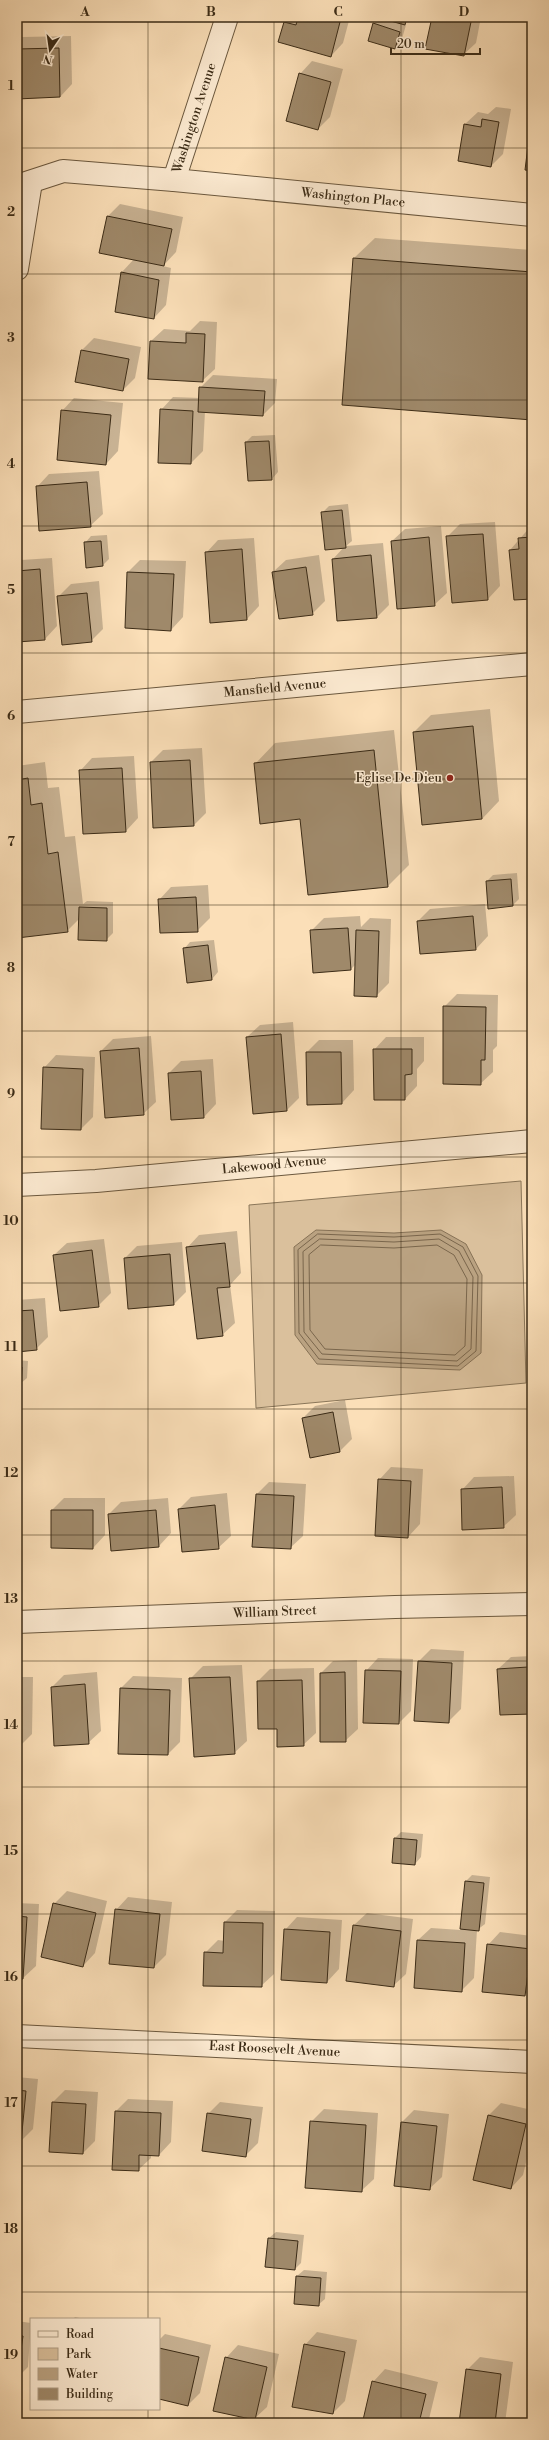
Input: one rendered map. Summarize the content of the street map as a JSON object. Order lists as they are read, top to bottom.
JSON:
{
  "streets": {
    "street": [
      "Washington Avenue",
      "Washington Place",
      "Mansfield Avenue",
      "Lakewood Avenue",
      "William Street",
      "East Roosevelt Avenue"
    ]
  },
  "crossings": [
    ["Washington Avenue", "Washington Place"]
  ],
  "places": ["Eglise De Dieu"],
  "legend": [
    "Road",
    "Park",
    "Water",
    "Building"
  ],
  "scale_bar": "20 m",
  "north": "bottom",
  "grid": {
    "columns": [
      "A",
      "B",
      "C",
      "D"
    ],
    "rows": [
      "1",
      "2",
      "3",
      "4",
      "5",
      "6",
      "7",
      "8",
      "9",
      "10",
      "11",
      "12",
      "13",
      "14",
      "15",
      "16",
      "17",
      "18",
      "19"
    ]
  }
}
